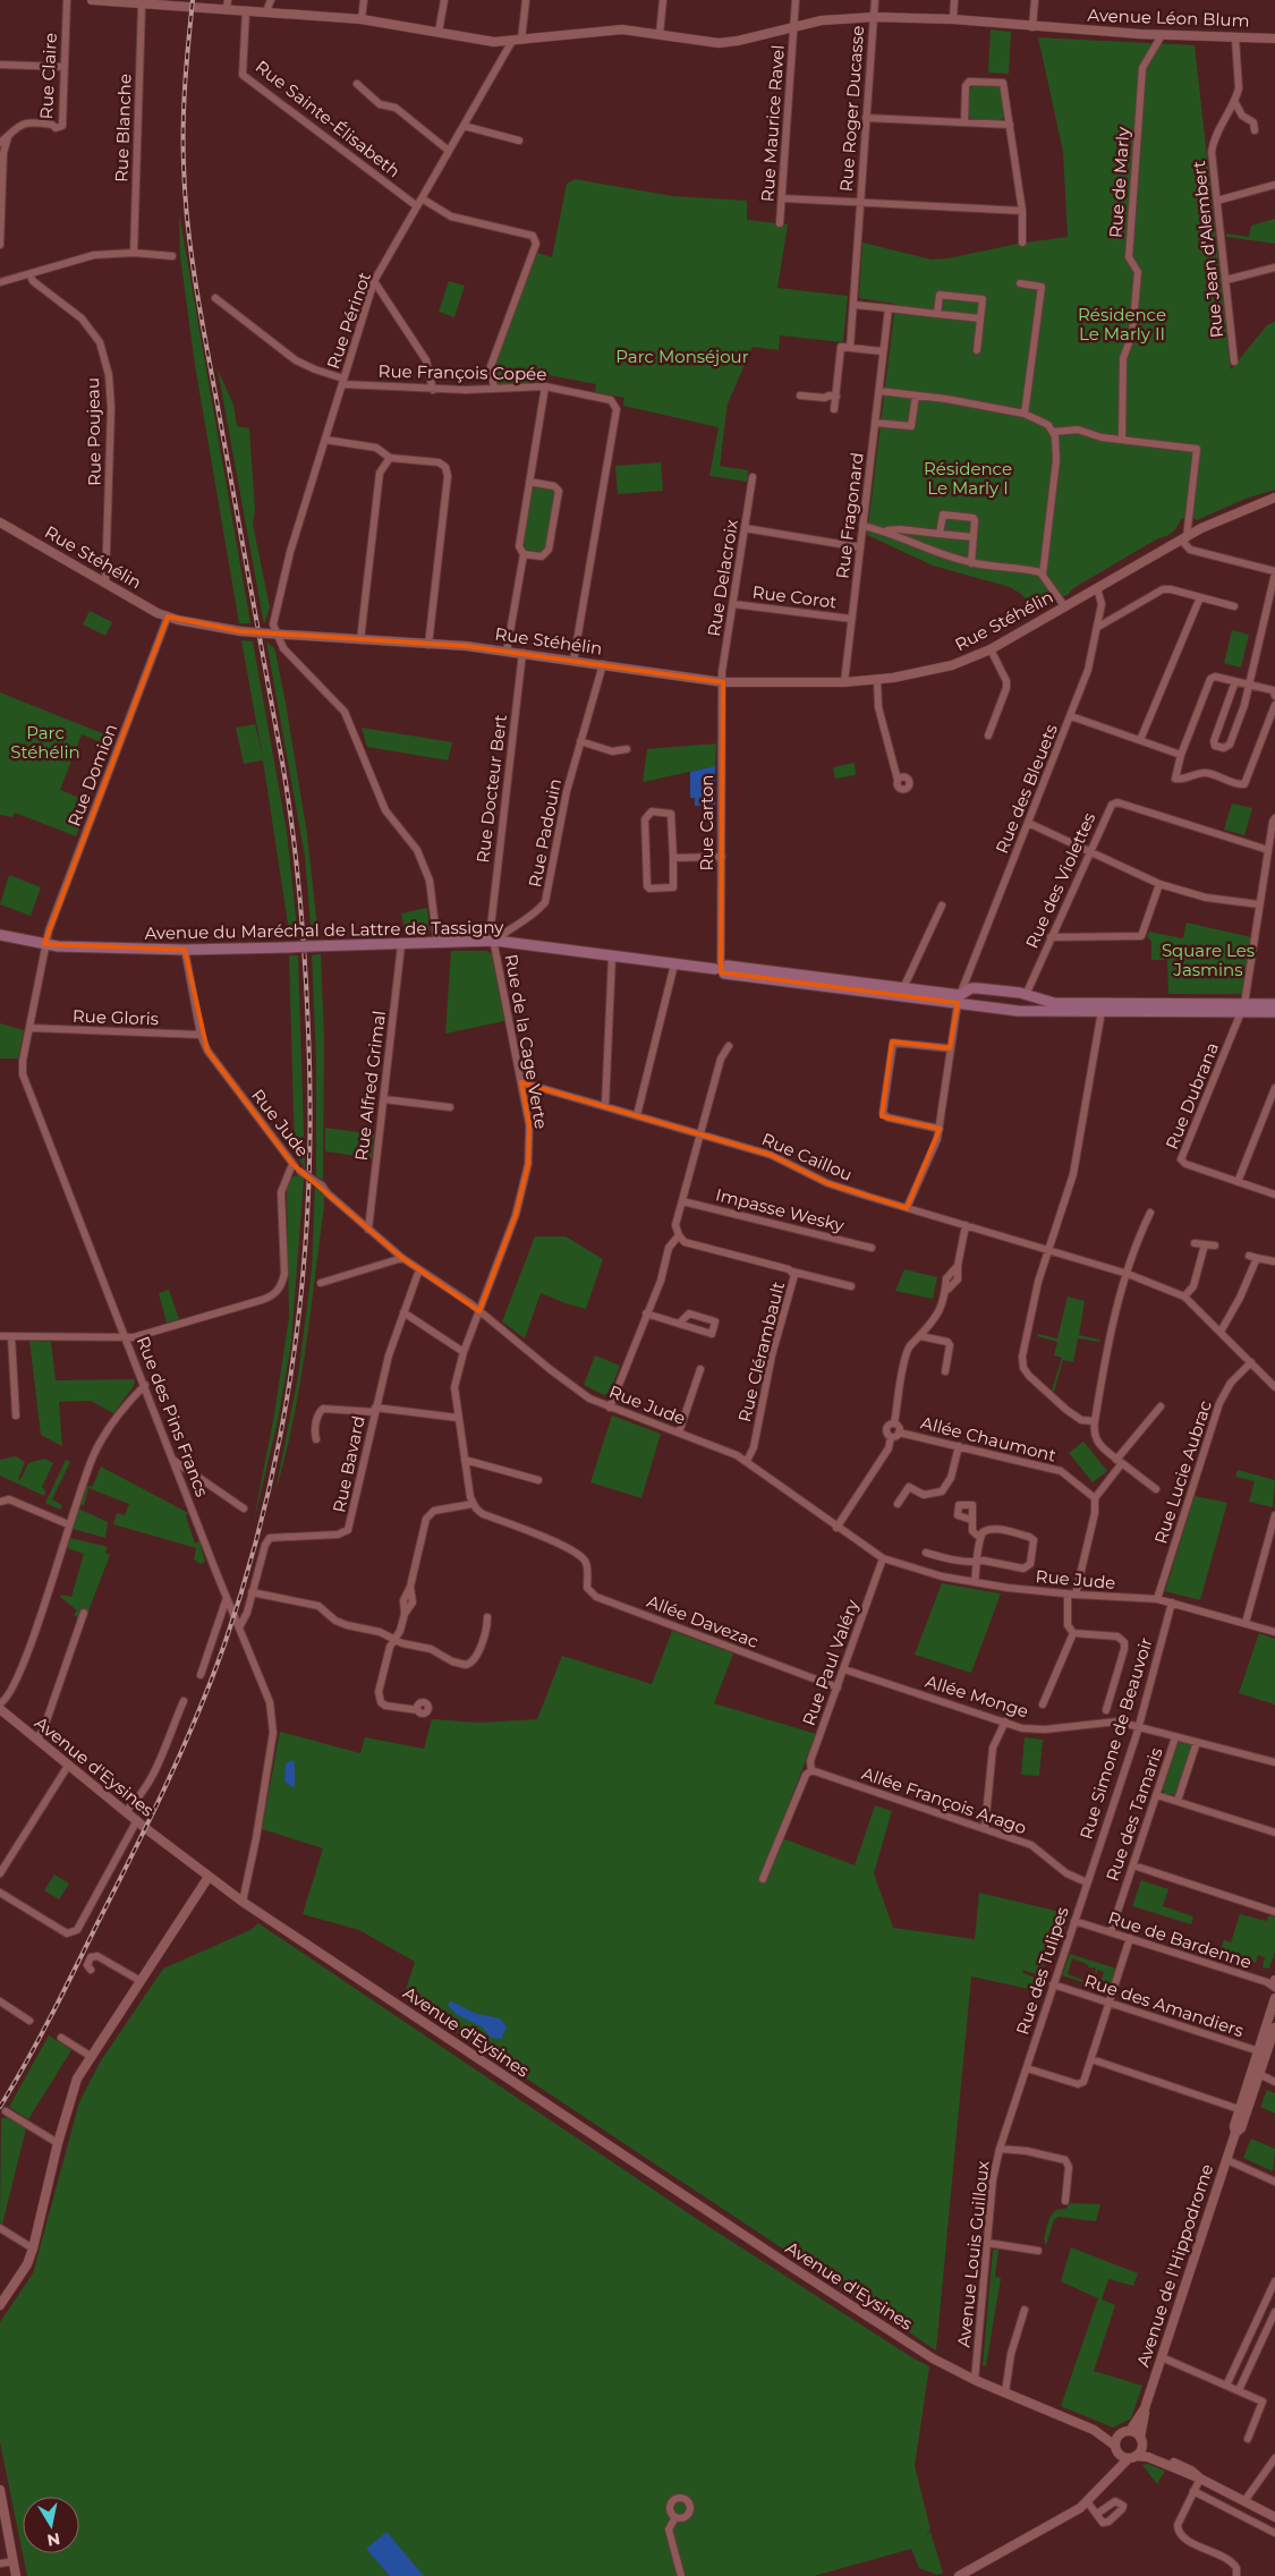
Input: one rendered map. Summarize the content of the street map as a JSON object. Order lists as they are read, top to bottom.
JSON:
{
  "streets": {
    "main road": ["Avenue du Maréchal de Lattre de Tassigny"],
    "street": [
      "Avenue Léon Blum",
      "Rue Claire",
      "Rue Roger Ducasse",
      "Rue Sainte-Élisabeth",
      "Rue Maurice Ravel",
      "Rue Blanche",
      "Rue de Marly",
      "Rue Jean d'Alembert",
      "Rue Périnot",
      "Rue François Copée",
      "Rue Poujeau",
      "Rue Fragonard",
      "Rue Stéhélin",
      "Rue Delacroix",
      "Rue Corot",
      "Rue Domion",
      "Rue Docteur Bert",
      "Rue des Bleuets",
      "Rue Carton",
      "Rue Padouin",
      "Rue des Violettes",
      "Rue Gloris",
      "Rue de la Cage Verte",
      "Rue Alfred Grimal",
      "Rue Dubrana",
      "Rue Jude",
      "Rue Caillou",
      "Impasse Wesky",
      "Rue Clérambault",
      "Rue des Pins Francs",
      "Allée Chaumont",
      "Rue Bavard",
      "Rue Lucie Aubrac",
      "Allée Davezac",
      "Rue Paul Valéry",
      "Allée Monge",
      "Rue Simone de Beauvoir",
      "Avenue d'Eysines",
      "Allée François Arago",
      "Rue des Tamaris",
      "Rue de Bardenne",
      "Rue des Tulipes",
      "Rue des Amandiers",
      "Avenue Louis Guilloux",
      "Avenue de l'Hippodrome"
    ]
  },
  "crossings": [
    ["Avenue Léon Blum", "Rue Roger Ducasse"],
    ["Avenue Léon Blum", "Rue Sainte-Élisabeth"],
    ["Avenue Léon Blum", "Rue Maurice Ravel"],
    ["Avenue Léon Blum", "Rue Blanche"],
    ["Avenue Léon Blum", "Rue de Marly"],
    ["Avenue Léon Blum", "Rue Jean d'Alembert"],
    ["Avenue Léon Blum", "Rue Périnot"],
    ["Rue Sainte-Élisabeth", "Rue Périnot"],
    ["Rue Périnot", "Rue François Copée"],
    ["Rue Périnot", "Rue Stéhélin"],
    ["Rue François Copée", "Rue Stéhélin"],
    ["Rue Poujeau", "Rue Stéhélin"],
    ["Rue Fragonard", "Rue Stéhélin"],
    ["Rue Fragonard", "Rue Corot"],
    ["Rue Stéhélin", "Rue Delacroix"],
    ["Rue Stéhélin", "Rue Domion"],
    ["Rue Stéhélin", "Rue Docteur Bert"],
    ["Rue Stéhélin", "Rue des Bleuets"],
    ["Rue Stéhélin", "Rue Carton"],
    ["Rue Stéhélin", "Rue Padouin"],
    ["Rue Delacroix", "Rue Corot"],
    ["Rue Delacroix", "Rue Carton"],
    ["Rue Domion", "Avenue du Maréchal de Lattre de Tassigny"],
    ["Rue Domion", "Rue des Pins Francs"],
    ["Rue Docteur Bert", "Rue de la Cage Verte"],
    ["Rue des Bleuets", "Avenue du Maréchal de Lattre de Tassigny"],
    ["Rue des Bleuets", "Rue Caillou"],
    ["Rue Carton", "Avenue du Maréchal de Lattre de Tassigny"],
    ["Rue Padouin", "Avenue du Maréchal de Lattre de Tassigny"],
    ["Rue Padouin", "Rue de la Cage Verte"],
    ["Rue des Violettes", "Avenue du Maréchal de Lattre de Tassigny"],
    ["Avenue du Maréchal de Lattre de Tassigny", "Rue de la Cage Verte"],
    ["Avenue du Maréchal de Lattre de Tassigny", "Rue Alfred Grimal"],
    ["Avenue du Maréchal de Lattre de Tassigny", "Rue Dubrana"],
    ["Avenue du Maréchal de Lattre de Tassigny", "Rue Jude"],
    ["Avenue du Maréchal de Lattre de Tassigny", "Rue des Pins Francs"],
    ["Rue Gloris", "Rue Jude"],
    ["Rue Gloris", "Rue des Pins Francs"],
    ["Rue de la Cage Verte", "Rue Jude"],
    ["Rue de la Cage Verte", "Rue Caillou"],
    ["Rue de la Cage Verte", "Allée Davezac"],
    ["Rue Alfred Grimal", "Rue Jude"],
    ["Rue Jude", "Rue Clérambault"],
    ["Rue Jude", "Rue Bavard"],
    ["Rue Jude", "Rue Lucie Aubrac"],
    ["Rue Jude", "Rue Paul Valéry"],
    ["Rue Jude", "Rue Simone de Beauvoir"],
    ["Rue des Pins Francs", "Rue Bavard"],
    ["Rue des Pins Francs", "Avenue d'Eysines"],
    ["Allée Davezac", "Rue Paul Valéry"],
    ["Rue Paul Valéry", "Allée Monge"],
    ["Rue Paul Valéry", "Allée François Arago"],
    ["Allée Monge", "Rue Simone de Beauvoir"],
    ["Allée Monge", "Rue des Tamaris"],
    ["Rue Simone de Beauvoir", "Allée François Arago"],
    ["Rue Simone de Beauvoir", "Rue des Tulipes"],
    ["Avenue d'Eysines", "Avenue Louis Guilloux"],
    ["Allée François Arago", "Rue des Tulipes"],
    ["Rue des Tamaris", "Rue de Bardenne"],
    ["Rue de Bardenne", "Rue des Tulipes"],
    ["Rue des Tulipes", "Rue des Amandiers"],
    ["Rue des Tulipes", "Avenue Louis Guilloux"],
    ["Rue des Amandiers", "Avenue de l'Hippodrome"]
  ],
  "parks": [
    "Résidence Le Marly II",
    "Parc Monséjour",
    "Résidence Le Marly I",
    "Parc Stéhélin",
    "Square Les Jasmins"
  ],
  "north": "bottom"
}
